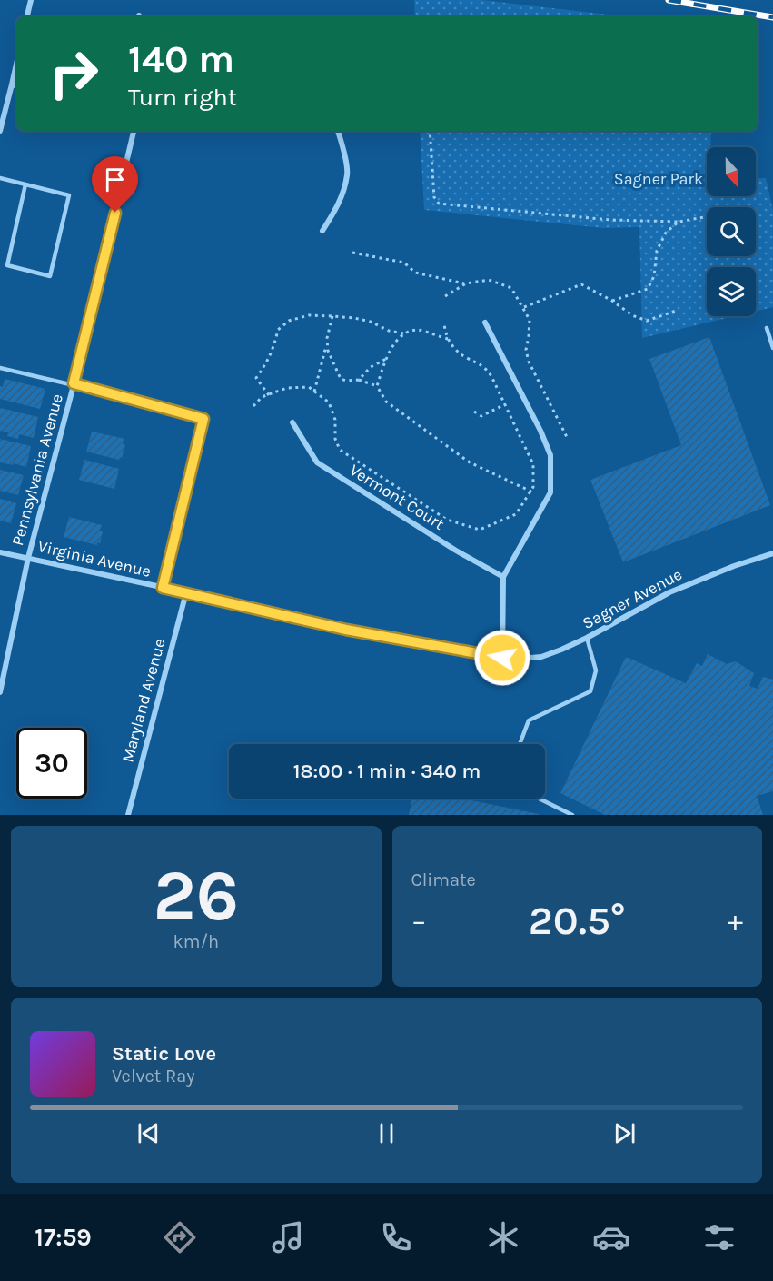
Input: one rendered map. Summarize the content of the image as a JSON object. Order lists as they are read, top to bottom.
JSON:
{
  "streets": {
    "street": [
      "Pennsylvania Avenue",
      "Vermont Court",
      "Virginia Avenue",
      "Sagner Avenue",
      "Maryland Avenue"
    ]
  },
  "crossings": [
    ["Pennsylvania Avenue", "Virginia Avenue"],
    ["Virginia Avenue", "Sagner Avenue"],
    ["Virginia Avenue", "Maryland Avenue"]
  ],
  "parks": ["Sagner Park"],
  "north": "bottom",
  "page": {
    "turn": ["140 m", "Turn right"],
    "limit": "30",
    "trip": "18:00 · 1 min · 340 m",
    "tile": [
      ["26", "km/h"],
      "Climate"
    ],
    "heat": ["−", "20.5°", "+"],
    "song": ["Static Love", "Velvet Ray"],
    "tabs": "17:59"
  }
}
